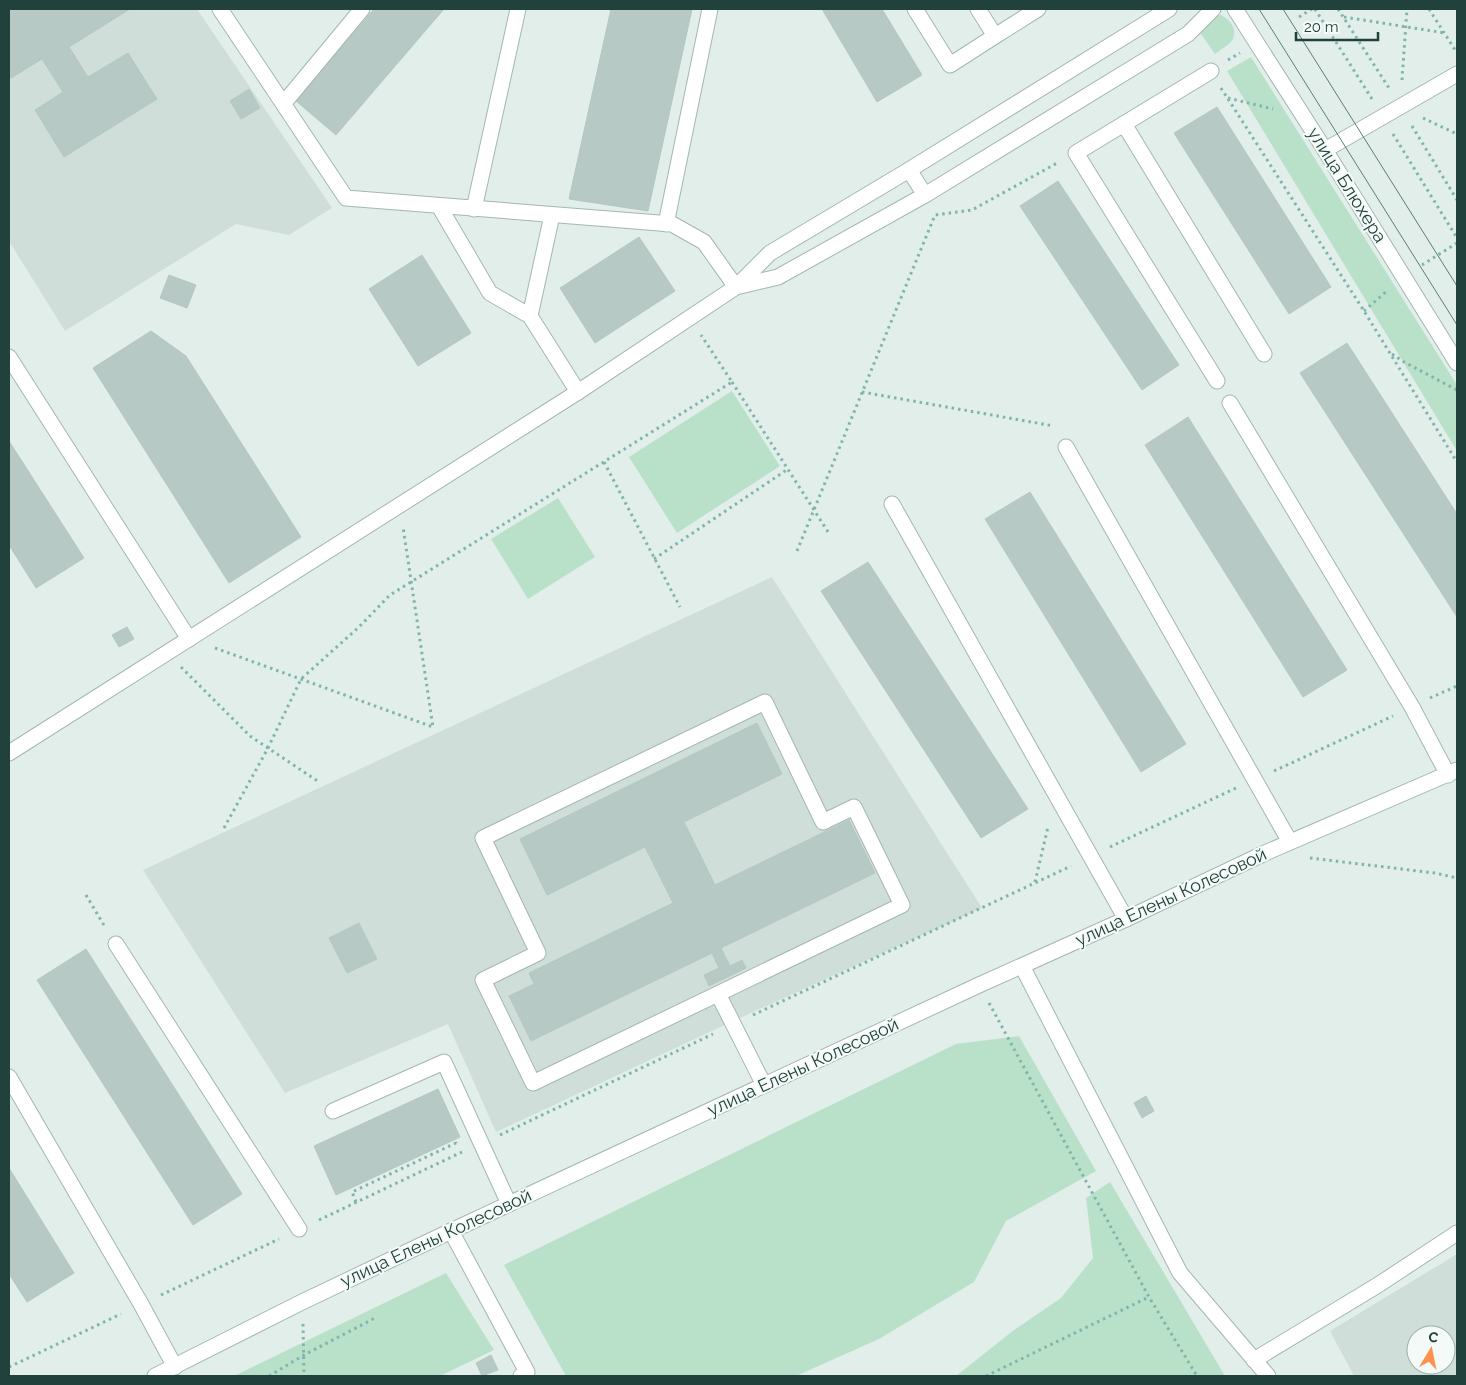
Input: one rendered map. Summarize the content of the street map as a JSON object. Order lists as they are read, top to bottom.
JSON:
{
  "streets": {
    "street": ["улица Блюхера", "улица Елены Колесовой"]
  },
  "scale_bar": "20 m",
  "north": "top"
}
